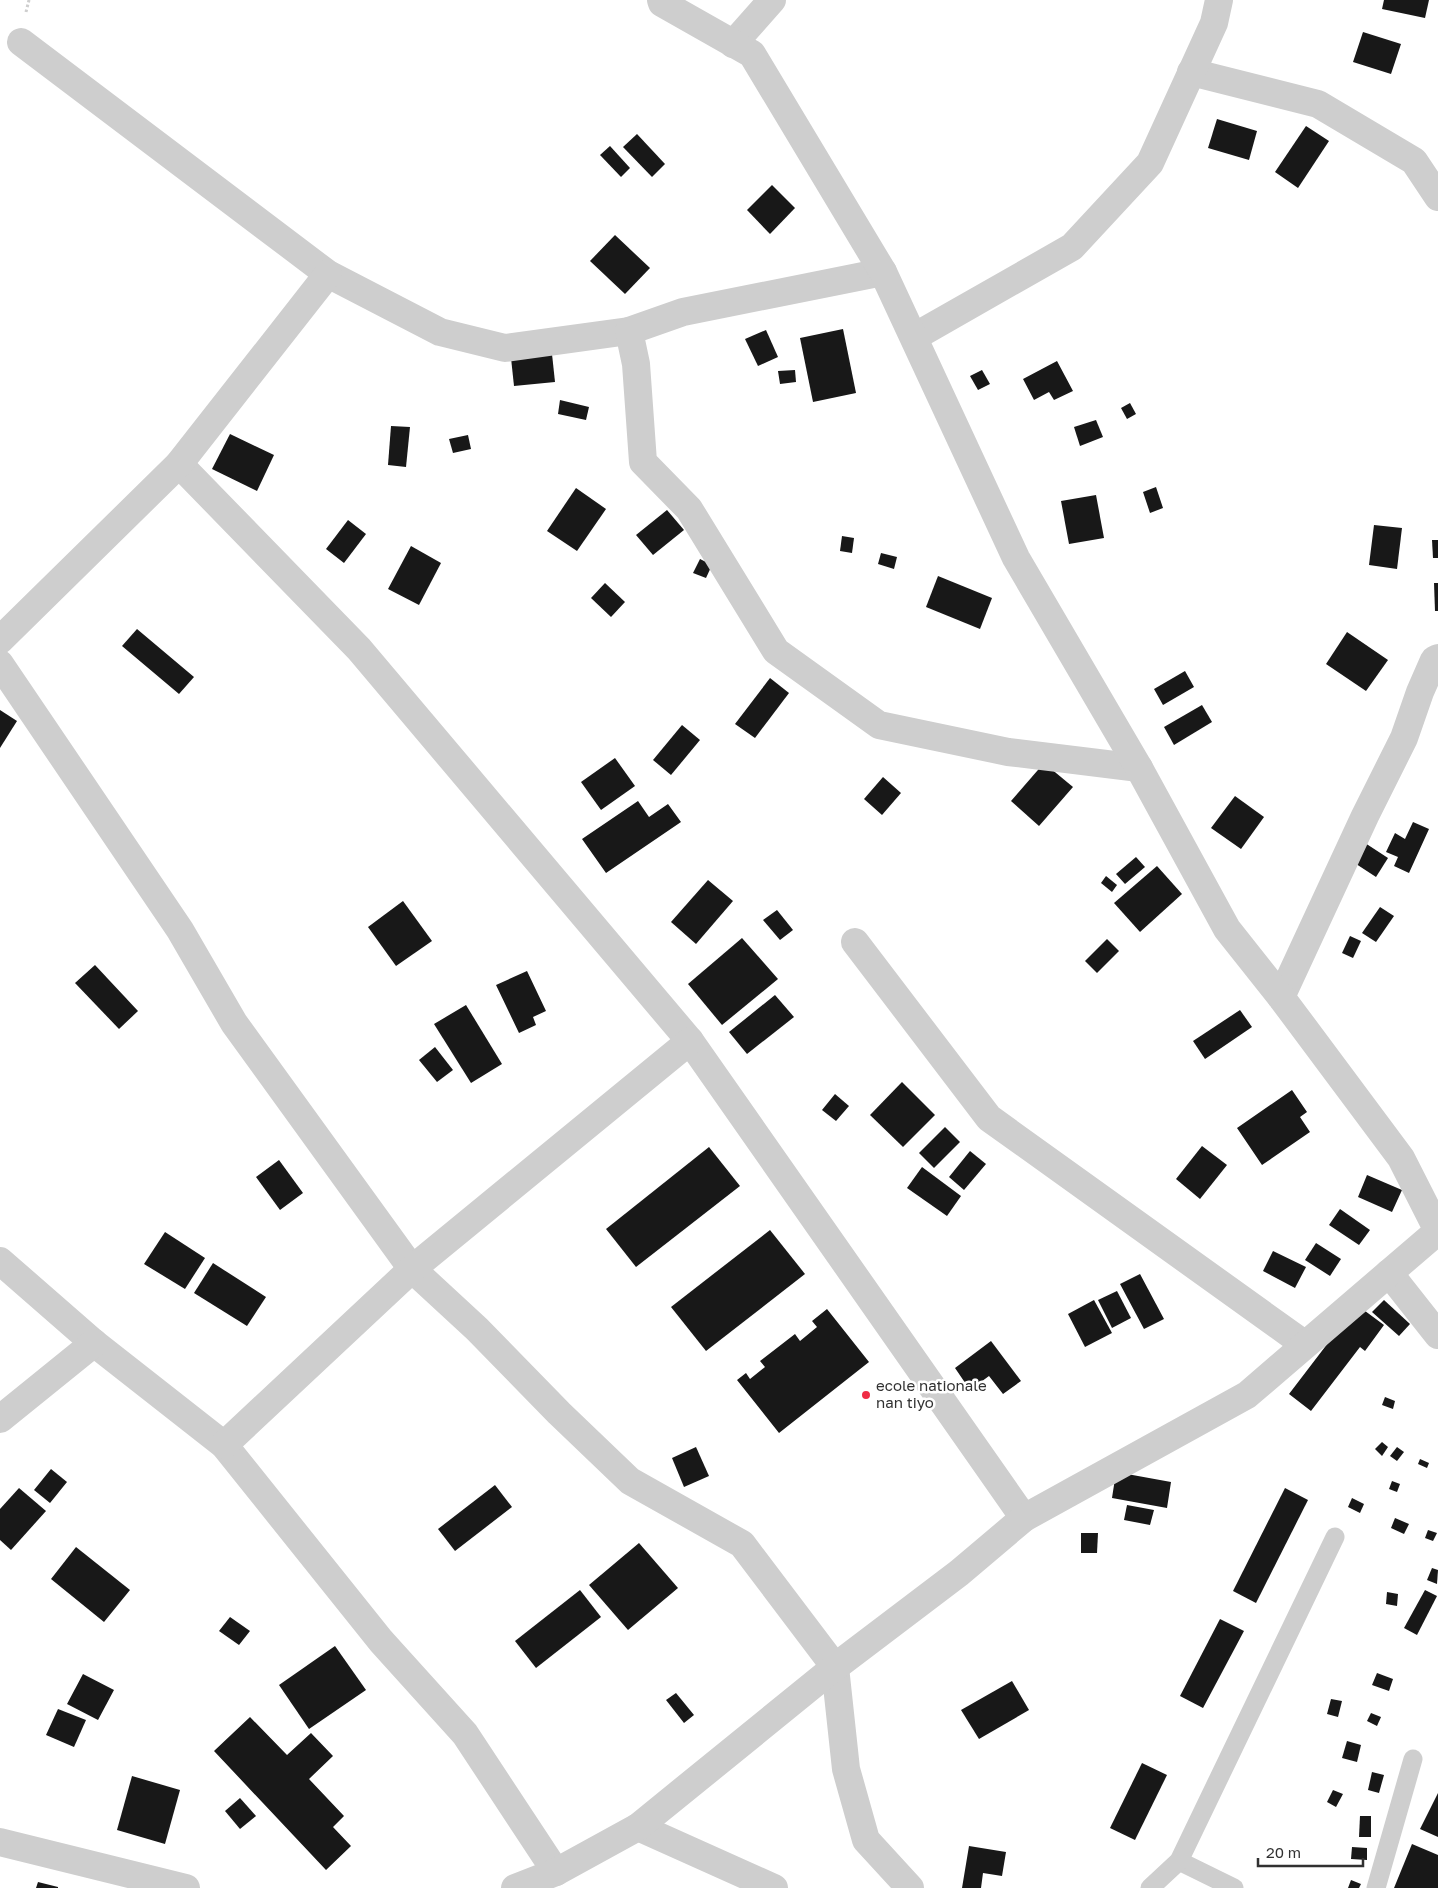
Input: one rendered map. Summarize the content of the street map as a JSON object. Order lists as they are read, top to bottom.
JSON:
{
  "places": ["ecole nationale nan tiyo"],
  "scale_bar": "20 m"
}
